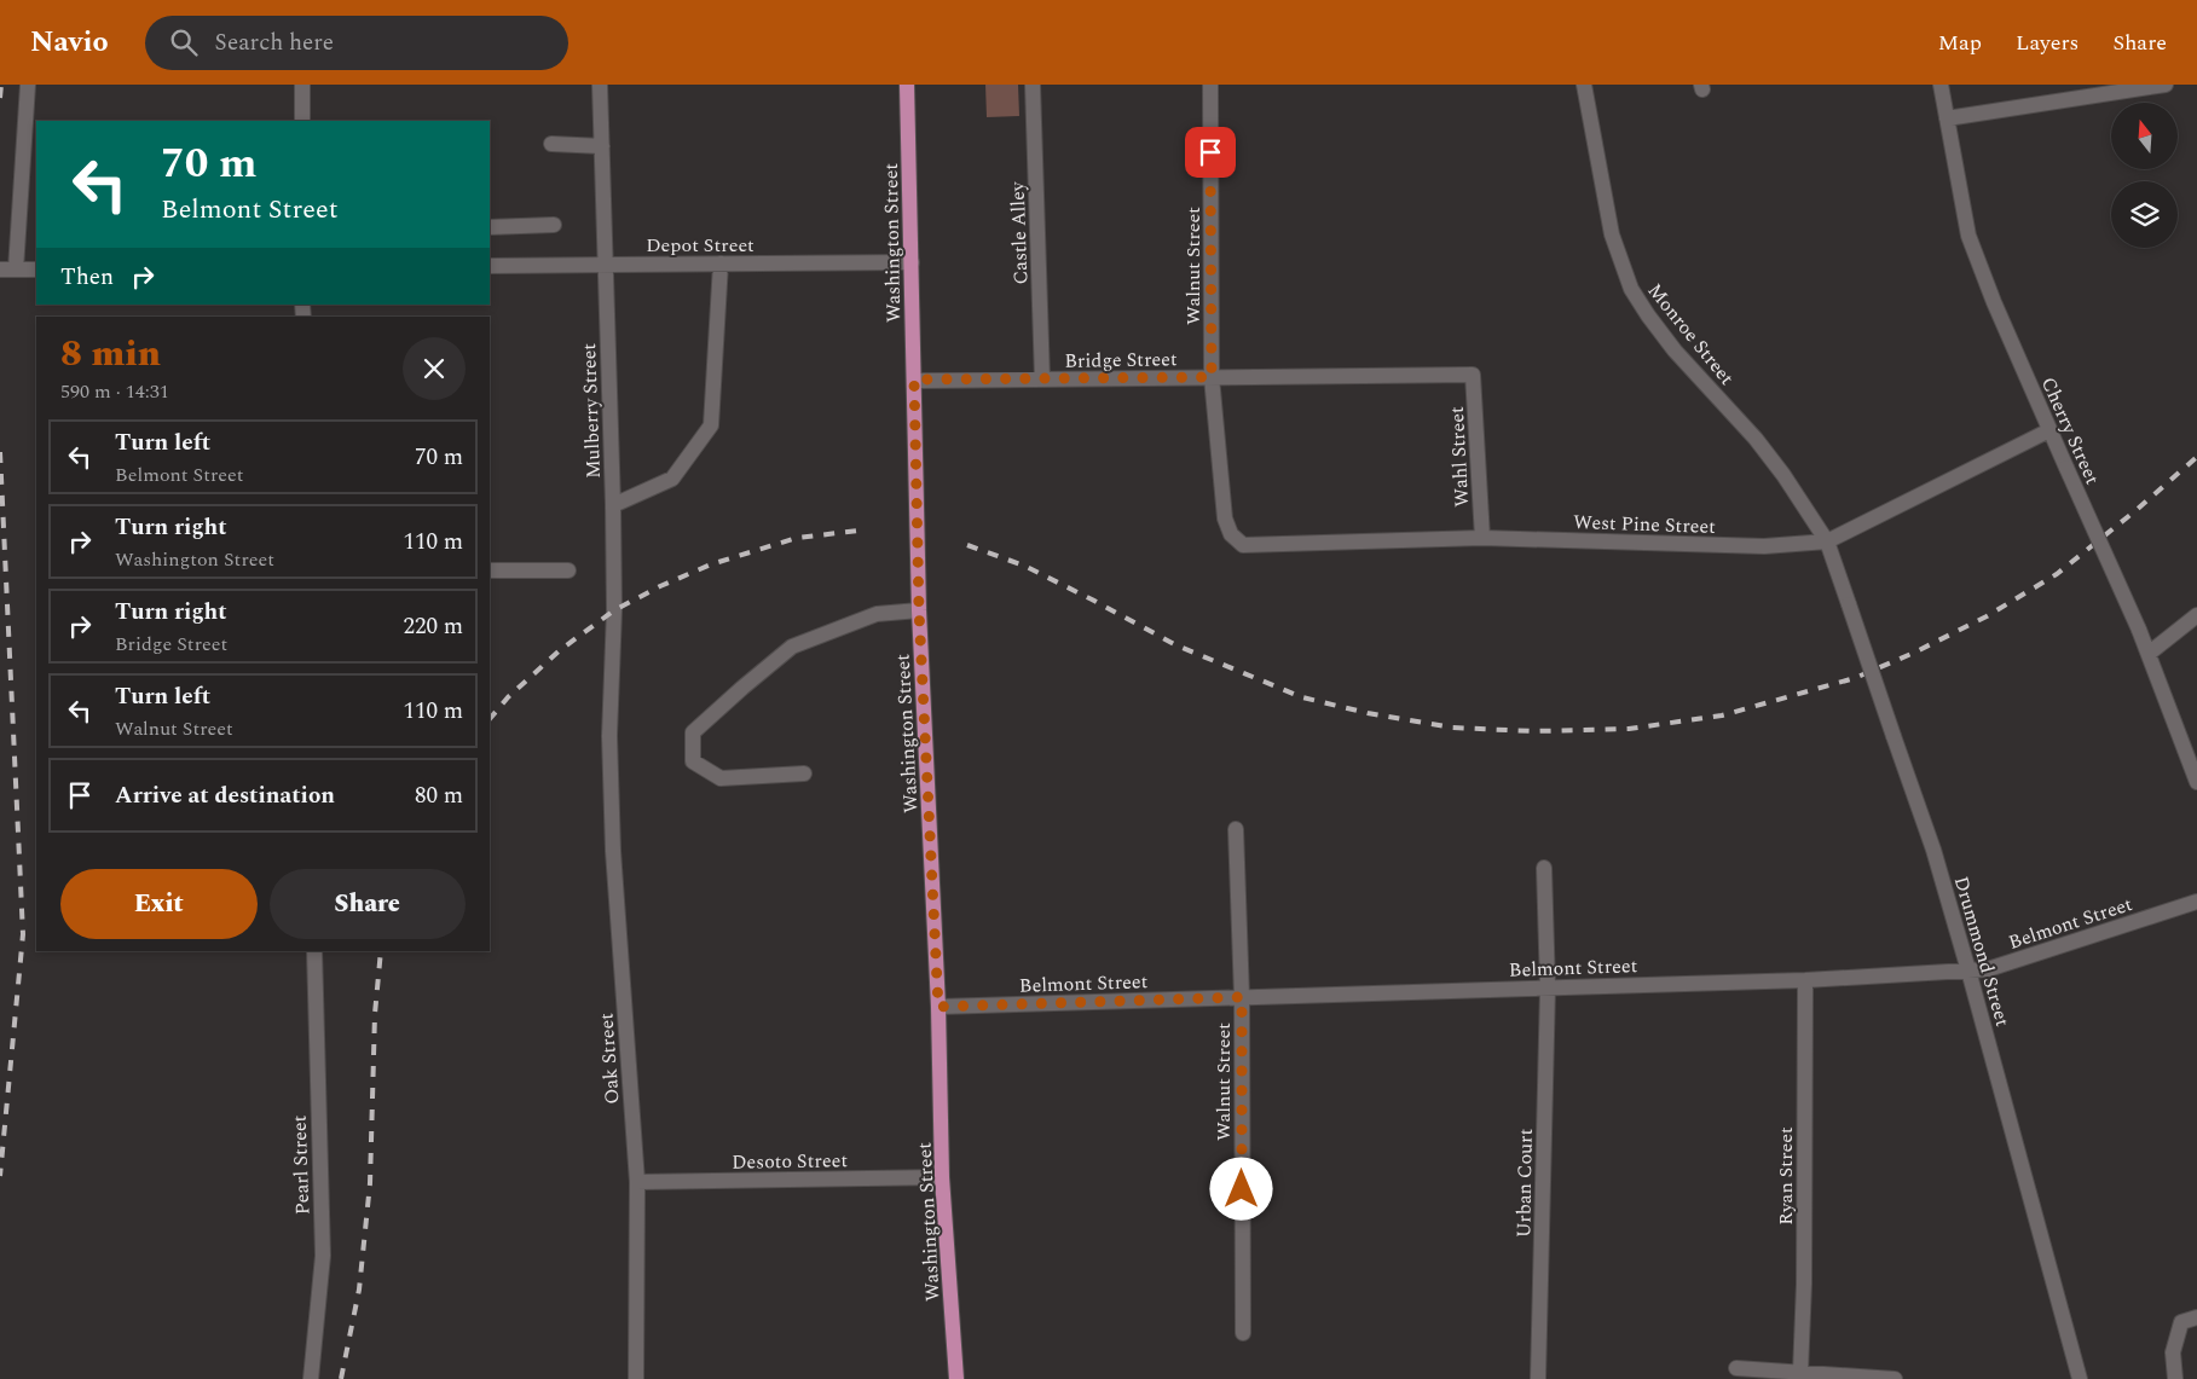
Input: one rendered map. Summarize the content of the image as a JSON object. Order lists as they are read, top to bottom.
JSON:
{
  "streets": {
    "main road": ["Washington Street"],
    "street": [
      "Castle Alley",
      "Depot Street",
      "Walnut Street",
      "Monroe Street",
      "Bridge Street",
      "Mulberry Street",
      "Cherry Street",
      "Wahl Street",
      "West Pine Street",
      "Belmont Street",
      "Drummond Street",
      "Oak Street",
      "Desoto Street",
      "Pearl Street",
      "Ryan Street",
      "Urban Court"
    ]
  },
  "crossings": [
    ["Castle Alley", "Bridge Street"],
    ["Washington Street", "Depot Street"],
    ["Washington Street", "Bridge Street"],
    ["Washington Street", "Belmont Street"],
    ["Washington Street", "Desoto Street"],
    ["Depot Street", "Mulberry Street"],
    ["Walnut Street", "Bridge Street"],
    ["Walnut Street", "West Pine Street"],
    ["Walnut Street", "Belmont Street"],
    ["Monroe Street", "West Pine Street"],
    ["Monroe Street", "Drummond Street"],
    ["Bridge Street", "Wahl Street"],
    ["Mulberry Street", "Oak Street"],
    ["Cherry Street", "West Pine Street"],
    ["Wahl Street", "West Pine Street"],
    ["West Pine Street", "Drummond Street"],
    ["Belmont Street", "Drummond Street"],
    ["Belmont Street", "Ryan Street"],
    ["Belmont Street", "Urban Court"],
    ["Oak Street", "Desoto Street"]
  ],
  "north": "top",
  "page": {
    "header": "Navio",
    "search": "Search here",
    "nav": ["Map", "Layers", "Share"],
    "turn": ["70 m", "Belmont Street"],
    "then": "Then",
    "heading": ["8 min", "590 m · 14:31"],
    "list": [
      {
        "name": "Turn left",
        "note": "Belmont Street",
        "value": "70 m"
      },
      {
        "name": "Turn right",
        "note": "Washington Street",
        "value": "110 m"
      },
      {
        "name": "Turn right",
        "note": "Bridge Street",
        "value": "220 m"
      },
      {
        "name": "Turn left",
        "note": "Walnut Street",
        "value": "110 m"
      },
      {
        "name": "Arrive at destination",
        "value": "80 m"
      }
    ],
    "buttons": ["Exit", "Share"]
  }
}
